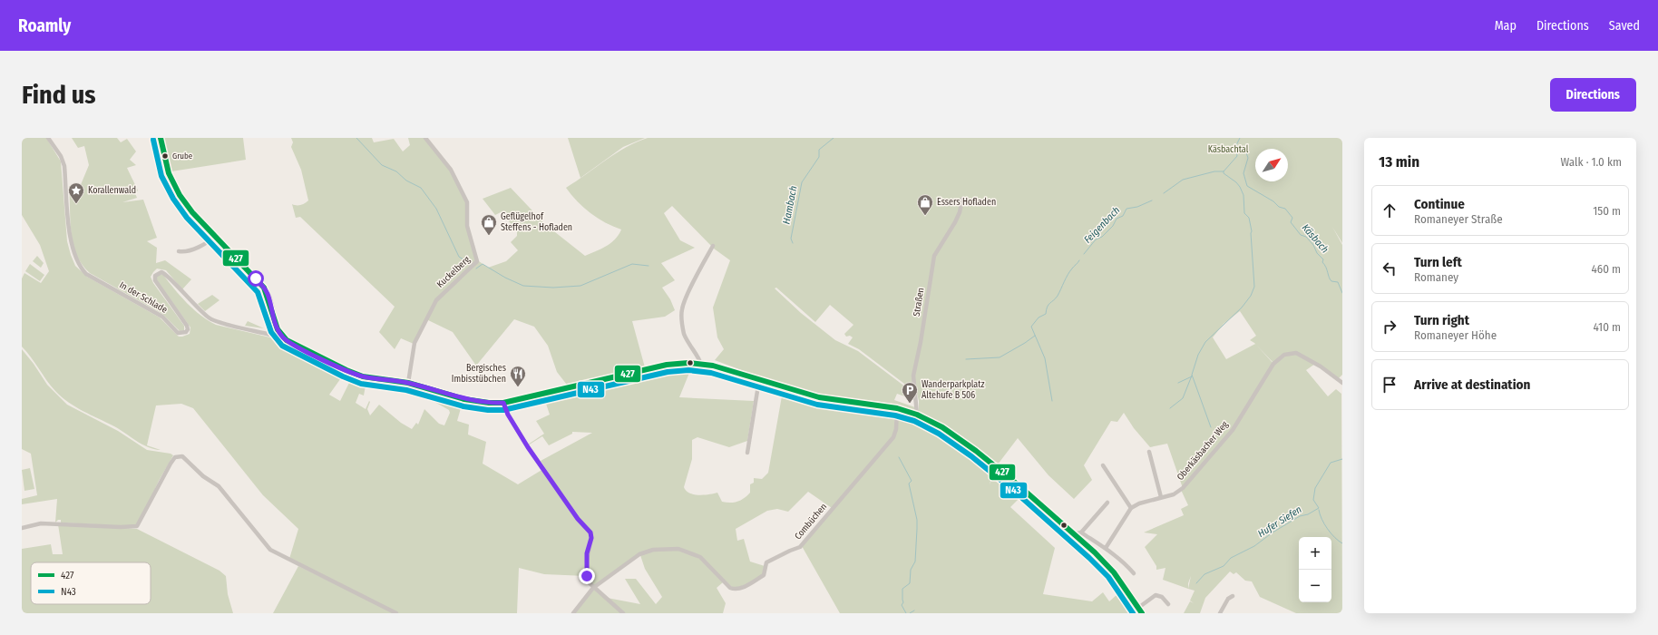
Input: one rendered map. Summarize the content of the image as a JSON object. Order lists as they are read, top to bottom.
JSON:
{
  "streets": {
    "street": [
      "Kuckelberg",
      "In der Schlade",
      "Straßen",
      "Oberkäsbacher Weg",
      "Combüchen"
    ]
  },
  "water": [
    "Hambach",
    "Feigenbach",
    "Käsbach",
    "Hufer Siefen"
  ],
  "parks": ["Käsbachtal"],
  "places": {
    "other": ["Grube"],
    "place": ["Korallenwald"],
    "shop": ["Essers Hofladen", "Geflügelhof Steffens - Hofladen"],
    "restaurant": ["Bergisches Imbisstübchen"],
    "parking": ["Wanderparkplatz Altehufe B 506"]
  },
  "lines": ["transit line 427", "transit line N43"],
  "legend": ["427", "N43"],
  "north": "top right",
  "page": {
    "header": "Roamly",
    "nav": ["Map", "Directions", "Saved"],
    "buttons": "Directions",
    "title": "Find us",
    "heading": ["13 min", "Walk · 1.0 km"],
    "list": [
      ["Continue", "Romaneyer Straße", "150 m"],
      ["Turn left", "Romaney", "460 m"],
      ["Turn right", "Romaneyer Höhe", "410 m"],
      "Arrive at destination"
    ],
    "map_buttons": ["+", "−"]
  }
}
